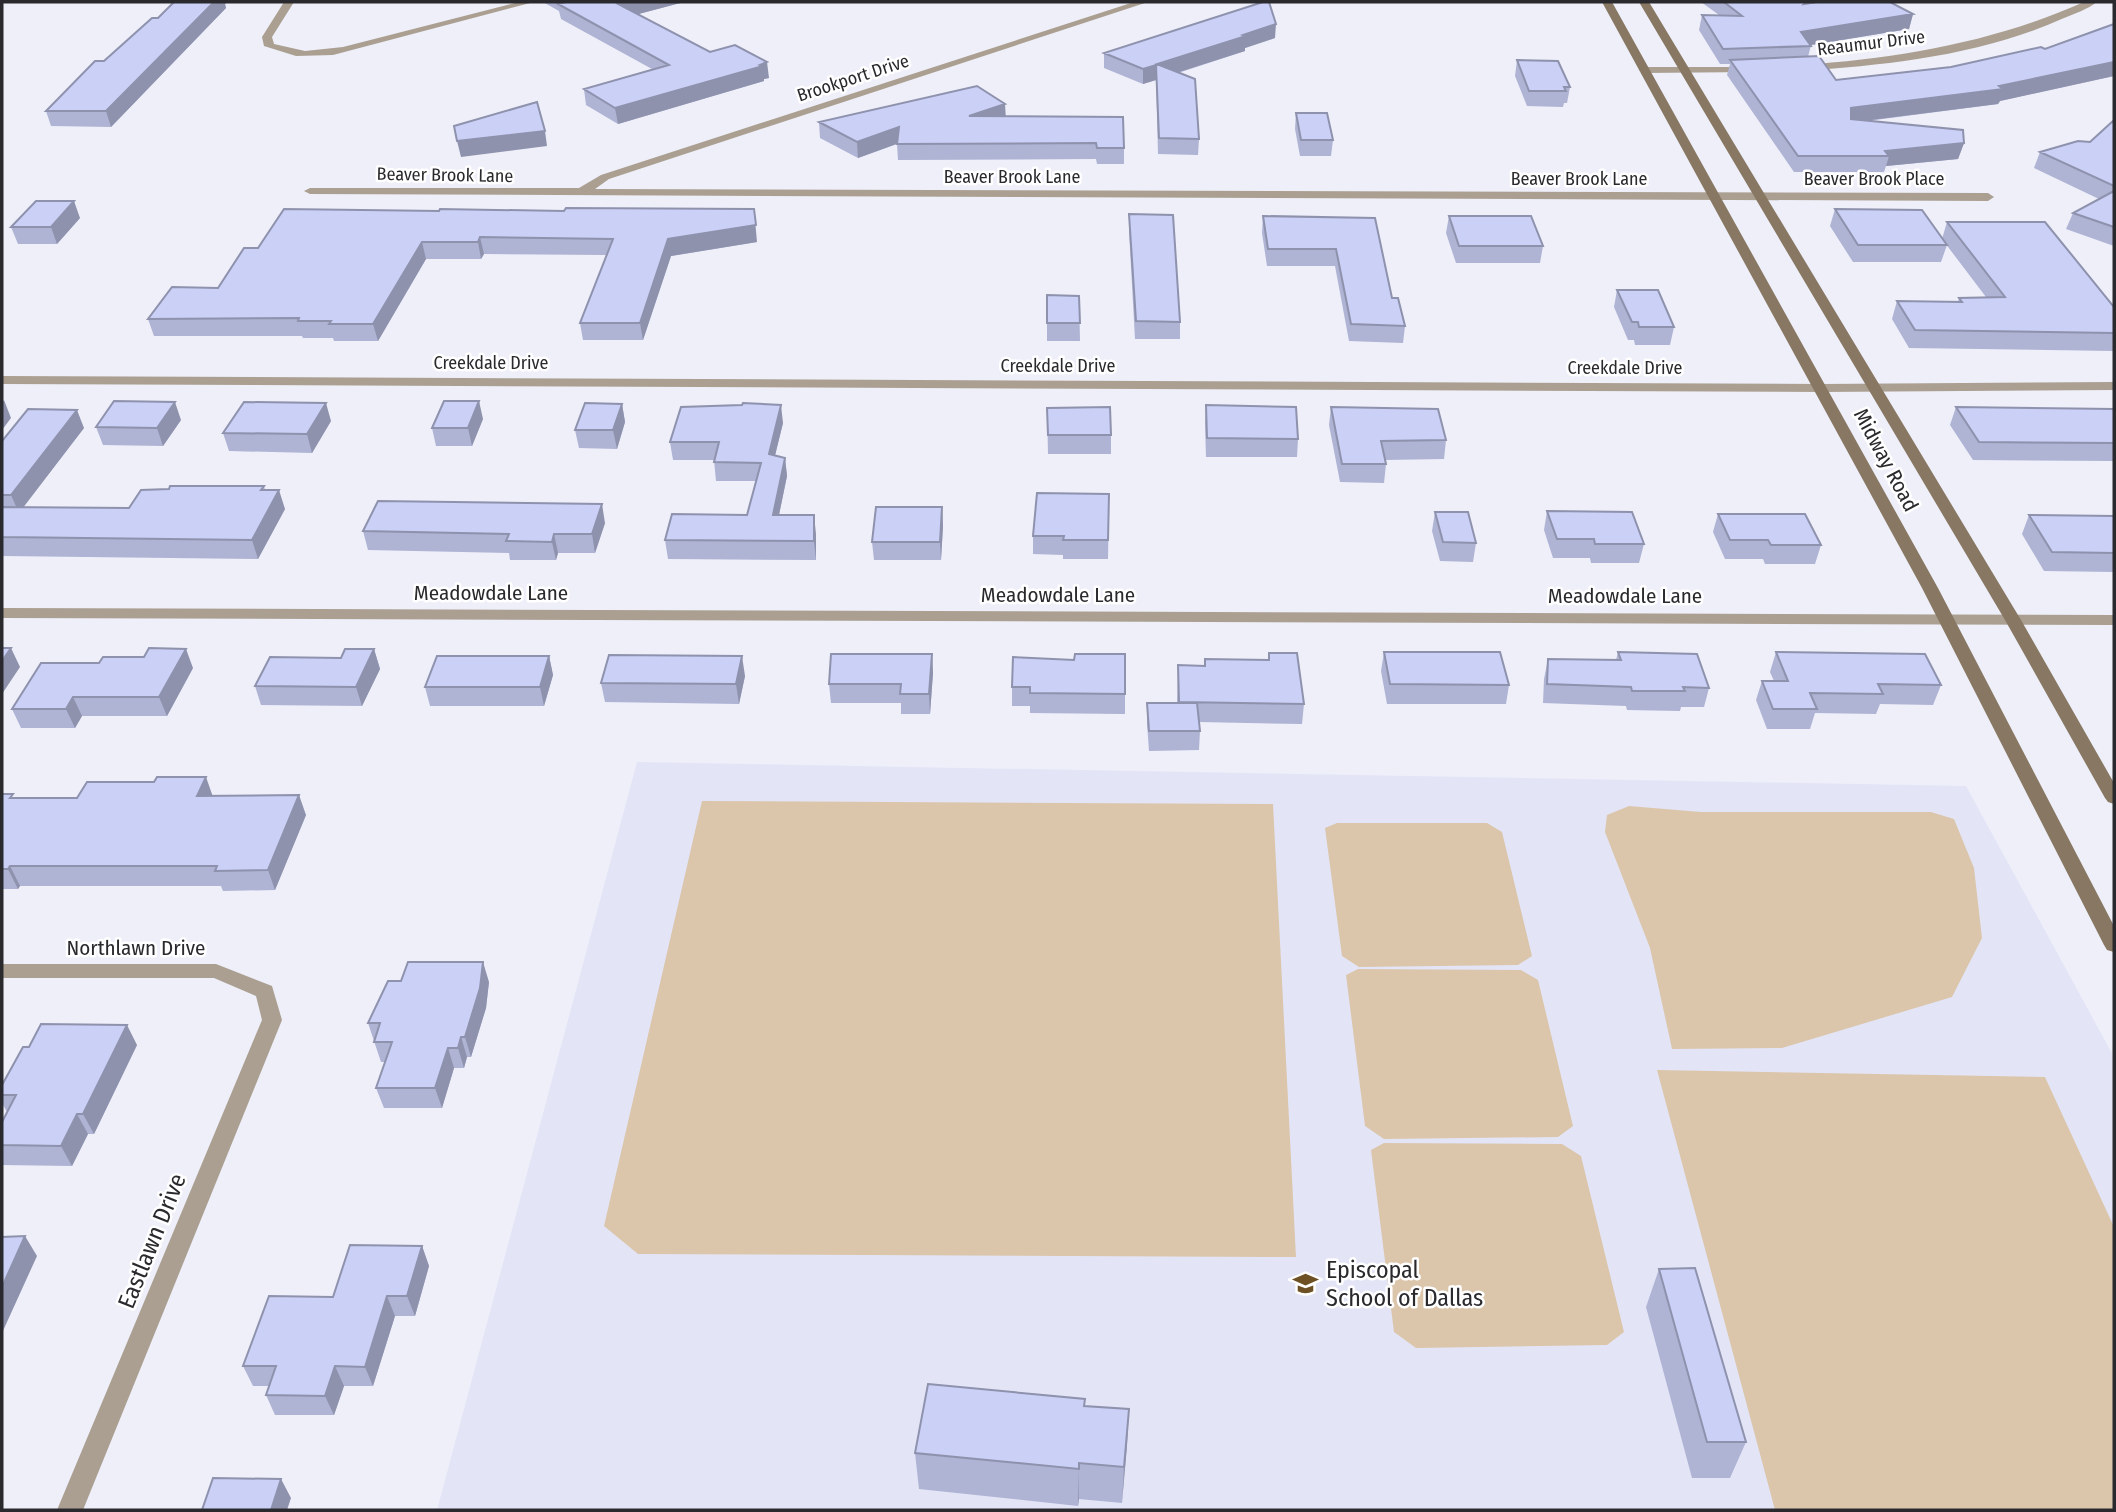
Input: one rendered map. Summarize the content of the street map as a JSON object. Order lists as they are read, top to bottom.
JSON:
{
  "streets": {
    "main road": ["Midway Road"],
    "street": [
      "Reaumur Drive",
      "Brookport Drive",
      "Beaver Brook Lane",
      "Beaver Brook Place",
      "Creekdale Drive",
      "Meadowdale Lane",
      "Northlawn Drive",
      "Eastlawn Drive"
    ]
  },
  "crossings": [
    ["Brookport Drive", "Beaver Brook Lane"],
    ["Beaver Brook Lane", "Beaver Brook Place"],
    ["Beaver Brook Lane", "Midway Road"],
    ["Beaver Brook Place", "Midway Road"],
    ["Creekdale Drive", "Midway Road"],
    ["Midway Road", "Meadowdale Lane"],
    ["Northlawn Drive", "Eastlawn Drive"]
  ],
  "places": {
    "school or university": ["Episcopal School of Dallas"]
  }
}
